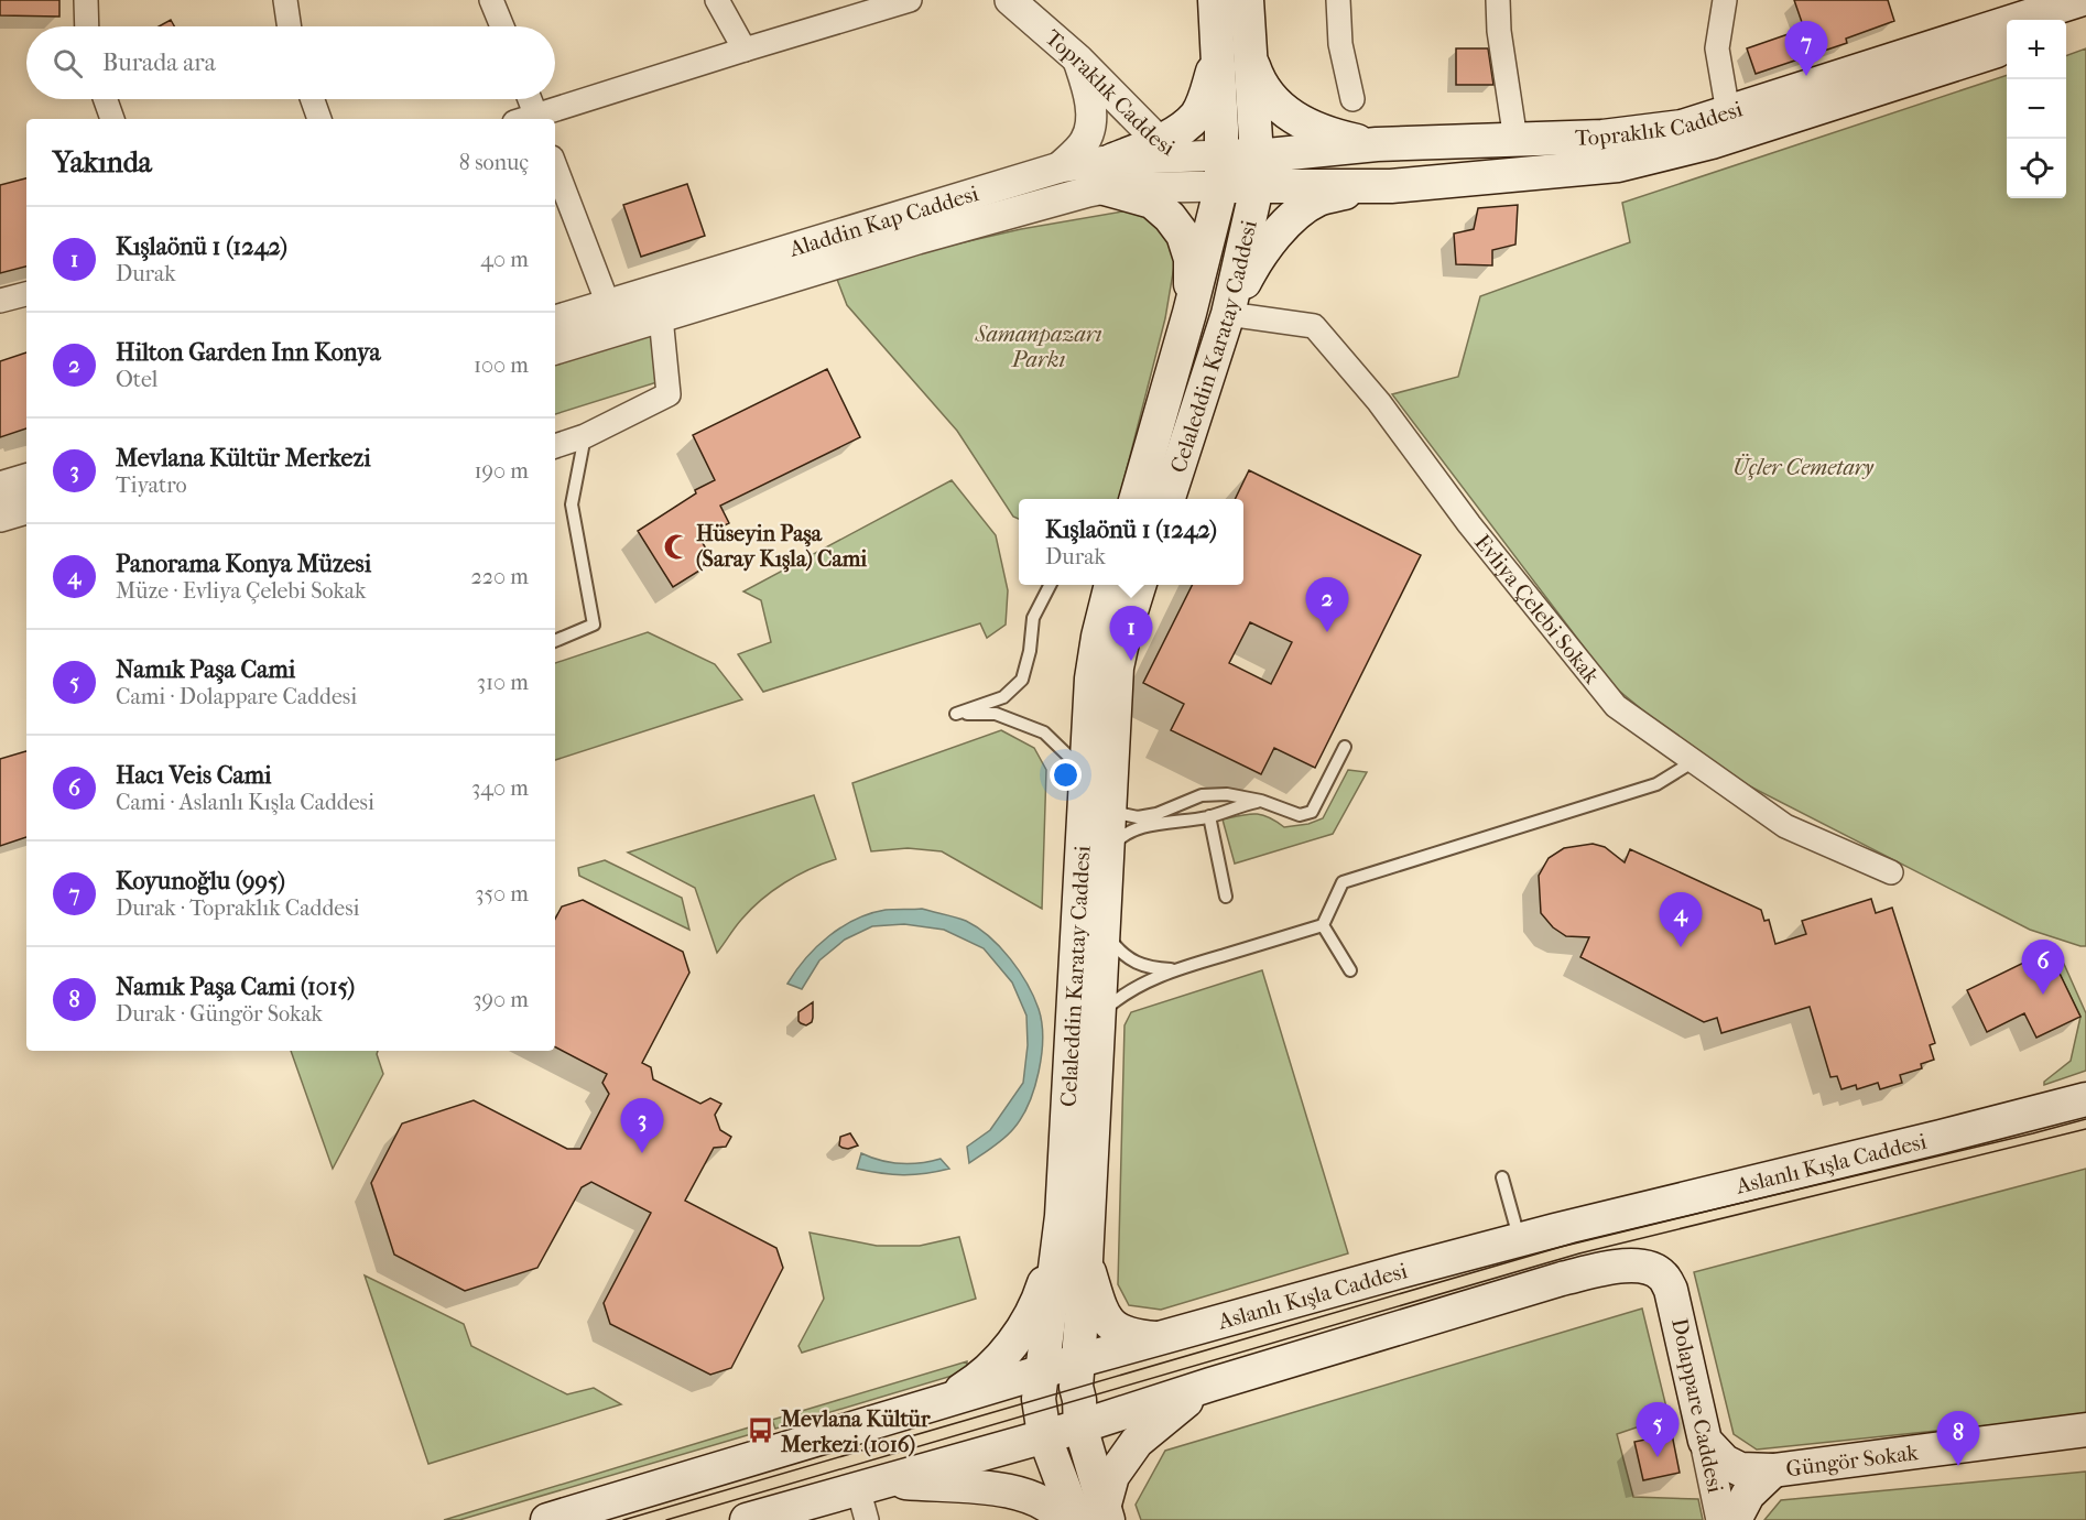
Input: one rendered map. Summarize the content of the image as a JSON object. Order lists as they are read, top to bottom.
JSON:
{
  "streets": {
    "main road": [
      "Topraklık Caddesi",
      "Celaleddin Karatay Caddesi",
      "Aslanlı Kışla Caddesi",
      "Dolappare Caddesi",
      "Güngör Sokak"
    ],
    "street": ["Aladdin Kap Caddesi", "Evliya Çelebi Sokak"]
  },
  "crossings": [
    ["Topraklık Caddesi", "Aladdin Kap Caddesi"],
    ["Topraklık Caddesi", "Celaleddin Karatay Caddesi"],
    ["Aladdin Kap Caddesi", "Celaleddin Karatay Caddesi"],
    ["Celaleddin Karatay Caddesi", "Evliya Çelebi Sokak"],
    ["Celaleddin Karatay Caddesi", "Aslanlı Kışla Caddesi"],
    ["Dolappare Caddesi", "Güngör Sokak"]
  ],
  "parks": ["Samanpazarı Parkı", "Üçler Cemetary"],
  "places": {
    "mosque": ["Hüseyin Paşa (Saray Kışla) Cami"],
    "bus stop": ["Mevlana Kültür Merkezi (1016)"]
  },
  "page": {
    "map_buttons": ["+", "−"],
    "pins": [
      "7",
      "2",
      "1",
      "4",
      "6",
      "3",
      "5",
      "8"
    ],
    "search": "Burada ara",
    "heading": ["Yakında", "8 sonuç"],
    "list": [
      {
        "mark": "1",
        "name": "Kışlaönü 1 (1242)",
        "note": "Durak",
        "value": "40 m"
      },
      {
        "mark": "2",
        "name": "Hilton Garden Inn Konya",
        "note": "Otel",
        "value": "100 m"
      },
      {
        "mark": "3",
        "name": "Mevlana Kültür Merkezi",
        "note": "Tiyatro",
        "value": "190 m"
      },
      {
        "mark": "4",
        "name": "Panorama Konya Müzesi",
        "note": "Müze · Evliya Çelebi Sokak",
        "value": "220 m"
      },
      {
        "mark": "5",
        "name": "Namık Paşa Cami",
        "note": "Cami · Dolappare Caddesi",
        "value": "310 m"
      },
      {
        "mark": "6",
        "name": "Hacı Veis Cami",
        "note": "Cami · Aslanlı Kışla Caddesi",
        "value": "340 m"
      },
      {
        "mark": "7",
        "name": "Koyunoğlu (995)",
        "note": "Durak · Topraklık Caddesi",
        "value": "350 m"
      },
      {
        "mark": "8",
        "name": "Namık Paşa Cami (1015)",
        "note": "Durak · Güngör Sokak",
        "value": "390 m"
      }
    ],
    "popup": ["Kışlaönü 1 (1242)", "Durak"]
  }
}
